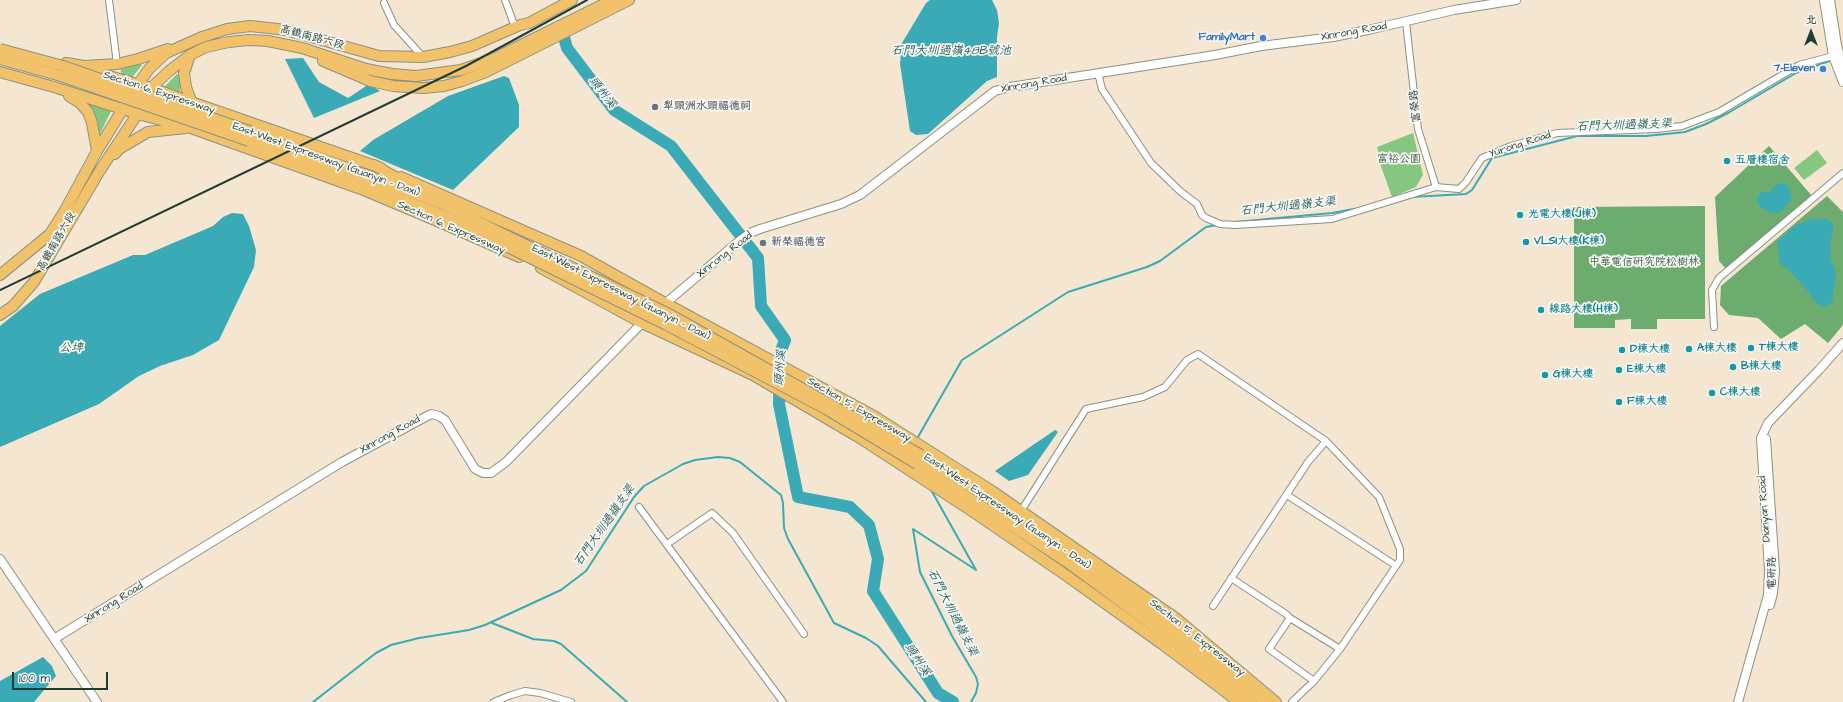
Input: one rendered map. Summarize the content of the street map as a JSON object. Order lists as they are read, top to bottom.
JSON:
{
  "streets": {
    "main road": [
      "高鐵南路六段",
      "Section 6, Expressway",
      "East-West Expressway (Guanyin - Daxi)",
      "Section 5, Expressway"
    ],
    "street": [
      "Xinrong Road",
      "富榮路",
      "Yurong Road",
      "Dianyan Road",
      "電研路"
    ]
  },
  "crossings": [
    ["Xinrong Road", "Section 6, Expressway"],
    ["Xinrong Road", "富榮路"],
    ["Xinrong Road", "Yurong Road"],
    ["Xinrong Road", "Section 5, Expressway"],
    ["高鐵南路六段", "Section 6, Expressway"],
    ["Section 6, Expressway", "Section 5, Expressway"],
    ["富榮路", "Yurong Road"]
  ],
  "water": [
    "石門大圳過嶺48B號池",
    "頭州溪",
    "石門大圳過嶺支渠",
    "公埤"
  ],
  "parks": ["富裕公園", "中華電信研究院松樹林"],
  "places": [
    "FamilyMart",
    "7-Eleven",
    "犁頭洲水頭福德祠",
    "五層樓宿舍",
    "光電大樓(J棟)",
    "VLSI大樓(K棟)",
    "新榮福德宮",
    "線路大樓(H棟)",
    "T棟大樓",
    "A棟大樓",
    "D棟大樓",
    "B棟大樓",
    "E棟大樓",
    "G棟大樓",
    "C棟大樓",
    "F棟大樓"
  ],
  "scale_bar": "100 m",
  "north": "top"
}
